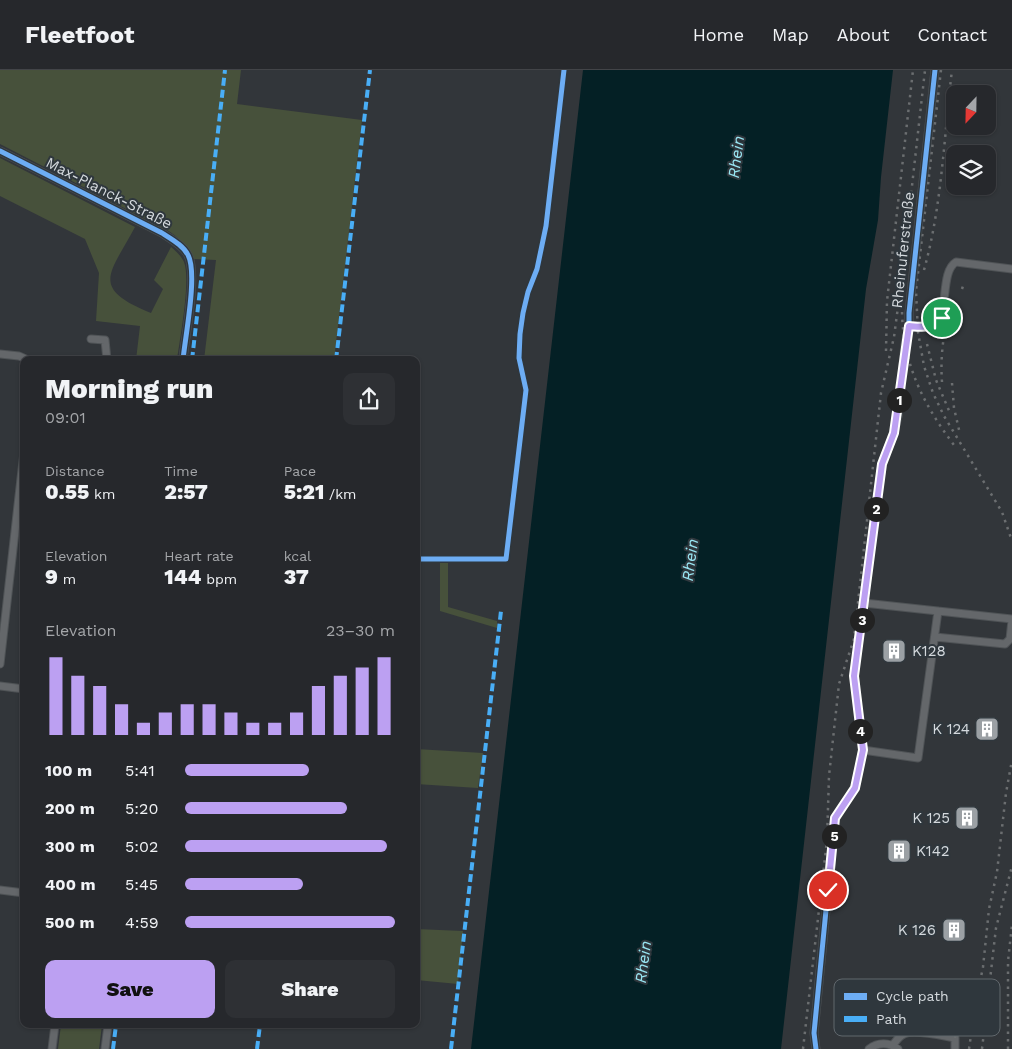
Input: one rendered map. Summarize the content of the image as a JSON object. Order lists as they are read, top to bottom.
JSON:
{
  "streets": {
    "street": ["Max-Planck-Straße", "Rheinuferstraße"]
  },
  "water": ["Rhein"],
  "places": {
    "building": [
      "K128",
      "K 124",
      "K 125",
      "K142",
      "K 126"
    ]
  },
  "legend": ["Cycle path", "Path"],
  "north": "bottom",
  "page": {
    "header": "Fleetfoot",
    "nav": [
      "Home",
      "Map",
      "About",
      "Contact"
    ],
    "heading": ["Morning run", "09:01"],
    "pins": [
      "1",
      "2",
      "3",
      "4",
      "5"
    ],
    "stats": [
      ["Distance", "0.55 km"],
      ["Time", "2:57"],
      ["Pace", "5:21 /km"],
      ["Elevation", "9 m"],
      ["Heart rate", "144 bpm"],
      ["kcal", "37"]
    ],
    "chart": ["Elevation", "23–30 m"],
    "list": [
      {
        "name": "100 m",
        "note": "5:41"
      },
      {
        "name": "200 m",
        "note": "5:20"
      },
      {
        "name": "300 m",
        "note": "5:02"
      },
      {
        "name": "400 m",
        "note": "5:45"
      },
      {
        "name": "500 m",
        "note": "4:59"
      }
    ],
    "buttons": ["Save", "Share"]
  }
}
